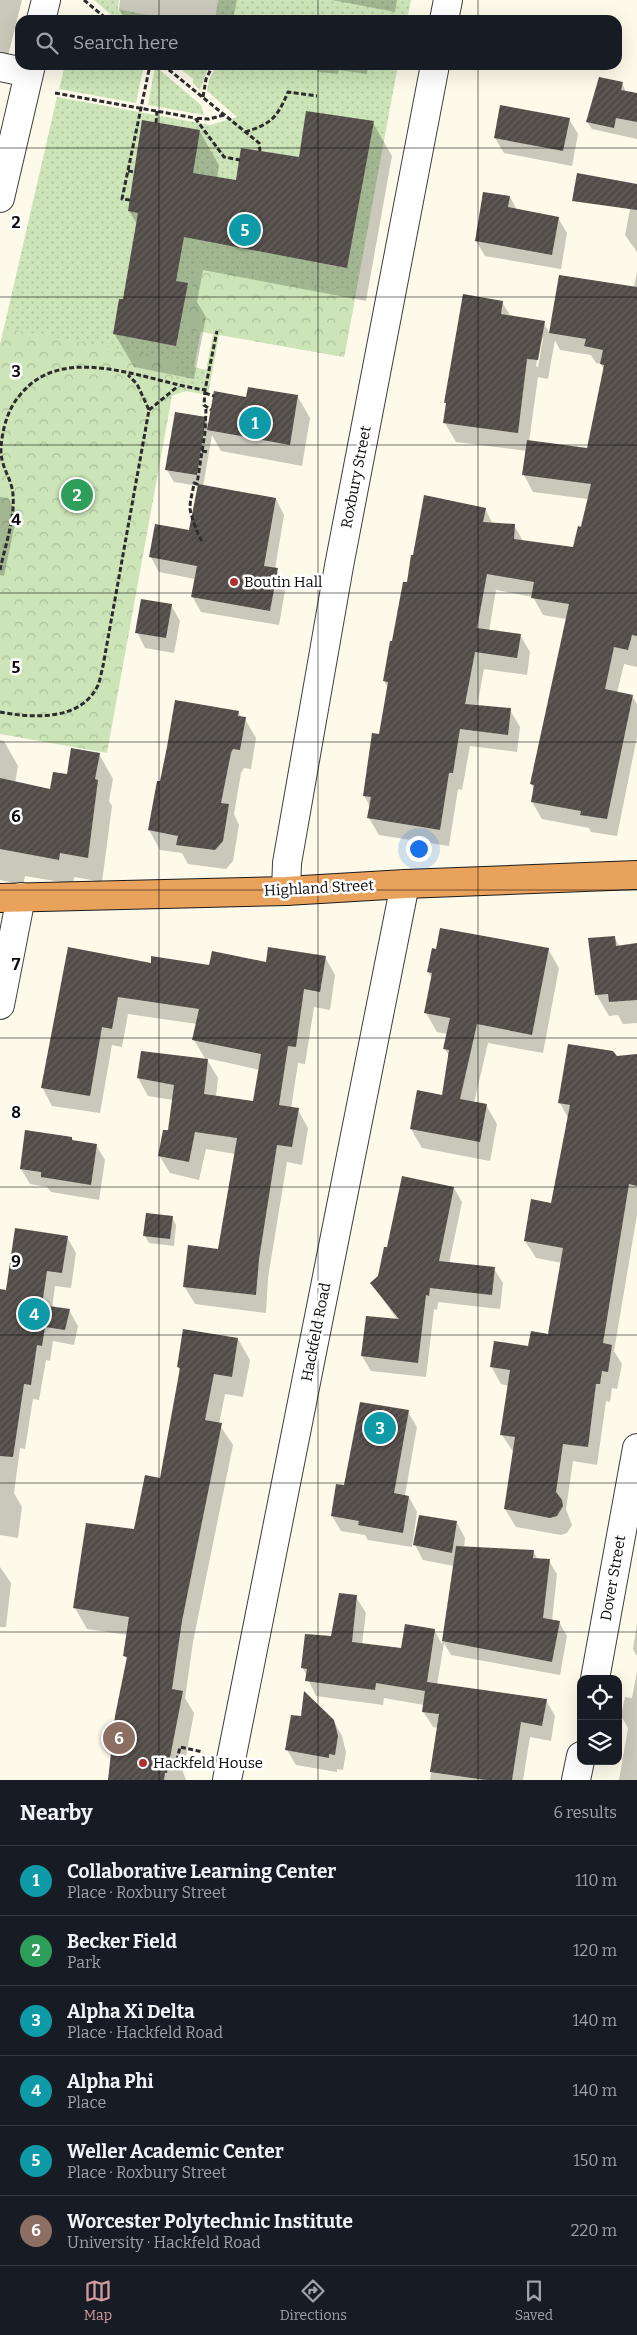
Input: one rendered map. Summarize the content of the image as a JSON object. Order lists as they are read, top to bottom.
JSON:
{
  "streets": {
    "highway": ["Highland Street"],
    "street": ["Roxbury Street", "Hackfeld Road", "Dover Street"]
  },
  "crossings": [
    ["Roxbury Street", "Highland Street"],
    ["Highland Street", "Hackfeld Road"]
  ],
  "places": ["Boutin Hall", "Hackfeld House"],
  "page": {
    "search": "Search here",
    "pins": [
      "5",
      "1",
      "2",
      "4",
      "3",
      "6"
    ],
    "heading": ["Nearby", "6 results"],
    "list": [
      {
        "mark": "1",
        "name": "Collaborative Learning Center",
        "note": "Place · Roxbury Street",
        "value": "110 m"
      },
      {
        "mark": "2",
        "name": "Becker Field",
        "note": "Park",
        "value": "120 m"
      },
      {
        "mark": "3",
        "name": "Alpha Xi Delta",
        "note": "Place · Hackfeld Road",
        "value": "140 m"
      },
      {
        "mark": "4",
        "name": "Alpha Phi",
        "note": "Place",
        "value": "140 m"
      },
      {
        "mark": "5",
        "name": "Weller Academic Center",
        "note": "Place · Roxbury Street",
        "value": "150 m"
      },
      {
        "mark": "6",
        "name": "Worcester Polytechnic Institute",
        "note": "University · Hackfeld Road",
        "value": "220 m"
      }
    ],
    "nav": ["Map", "Directions", "Saved"]
  },
  "grid": {
    "rows": [
      "2",
      "3",
      "4",
      "5",
      "6",
      "7",
      "8",
      "9"
    ]
  }
}
